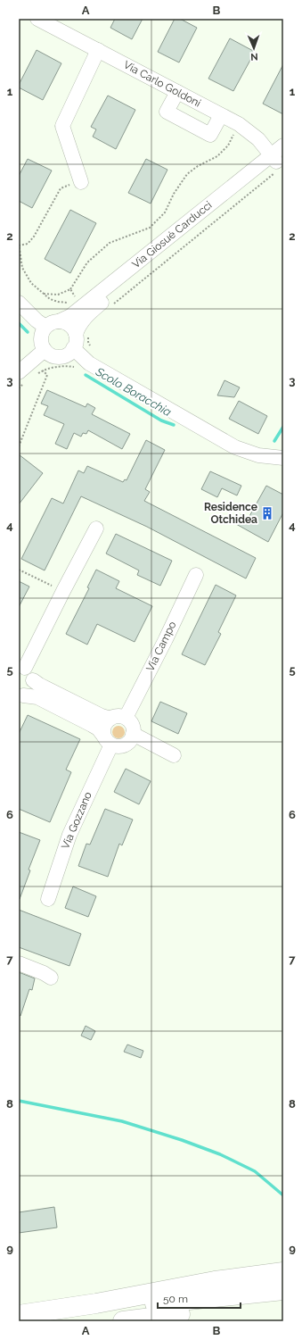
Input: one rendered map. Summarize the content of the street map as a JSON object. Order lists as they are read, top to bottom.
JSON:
{
  "streets": {
    "street": [
      "Via Carlo Goldoni",
      "Via Giosuè Carducci",
      "Via Campo",
      "Via Gozzano"
    ]
  },
  "crossings": [
    ["Via Carlo Goldoni", "Via Giosuè Carducci"],
    ["Via Campo", "Via Gozzano"]
  ],
  "water": ["Scolo Boracchia"],
  "places": {
    "building": ["Residence Otchidea"]
  },
  "scale_bar": "50 m",
  "north": "bottom",
  "grid": {
    "columns": ["A", "B"],
    "rows": [
      "1",
      "2",
      "3",
      "4",
      "5",
      "6",
      "7",
      "8",
      "9"
    ]
  }
}
